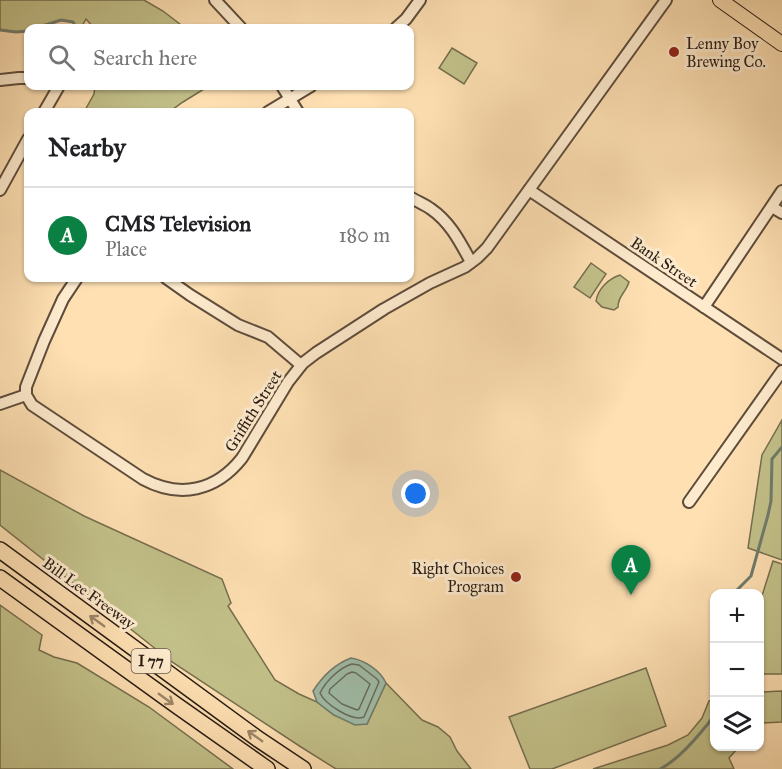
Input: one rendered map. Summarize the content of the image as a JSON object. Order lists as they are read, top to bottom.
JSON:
{
  "streets": {
    "highway": ["Bill Lee Freeway", "I 77"],
    "street": ["Bank Street", "Griffith Street"]
  },
  "crossings": [
    ["Bank Street", "Griffith Street"]
  ],
  "places": ["Lenny Boy Brewing Co.", "Right Choices Program"],
  "page": {
    "search": "Search here",
    "heading": "Nearby",
    "list": [
      {
        "mark": "A",
        "name": "CMS Television",
        "note": "Place",
        "value": "180 m"
      }
    ],
    "pins": "A",
    "map_buttons": ["+", "−"]
  }
}
